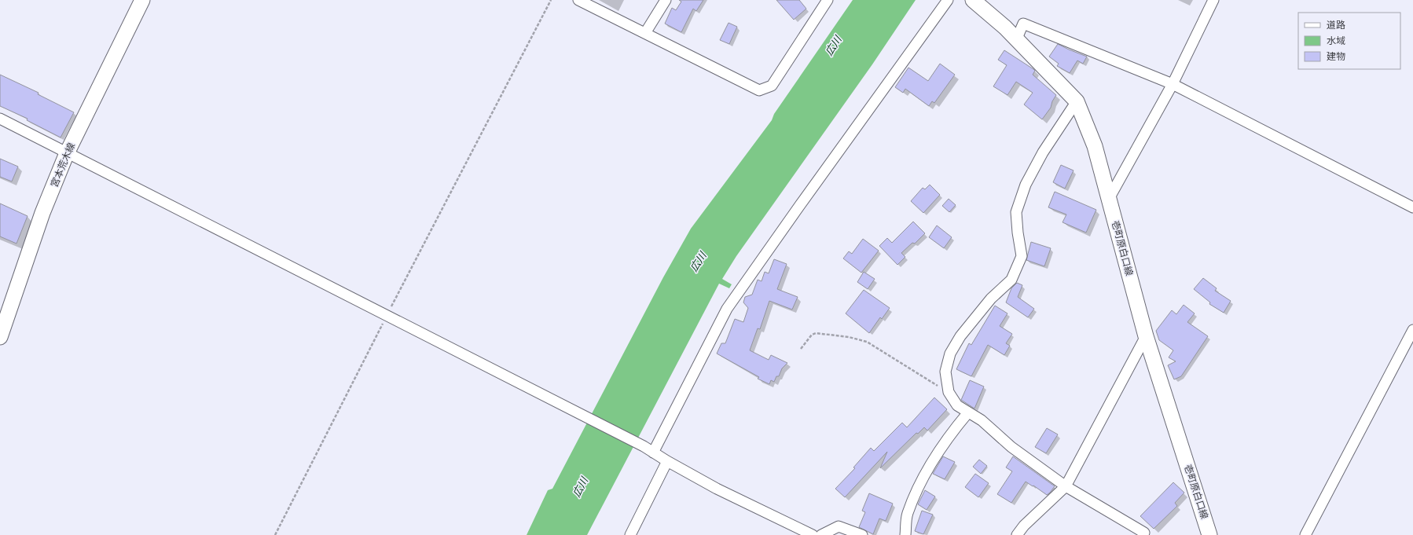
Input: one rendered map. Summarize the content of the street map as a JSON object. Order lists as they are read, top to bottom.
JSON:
{
  "streets": {
    "main road": ["宮本荒木線", "壱町原白口線"]
  },
  "water": ["広川"],
  "legend": ["道路", "水域", "建物"]
}
